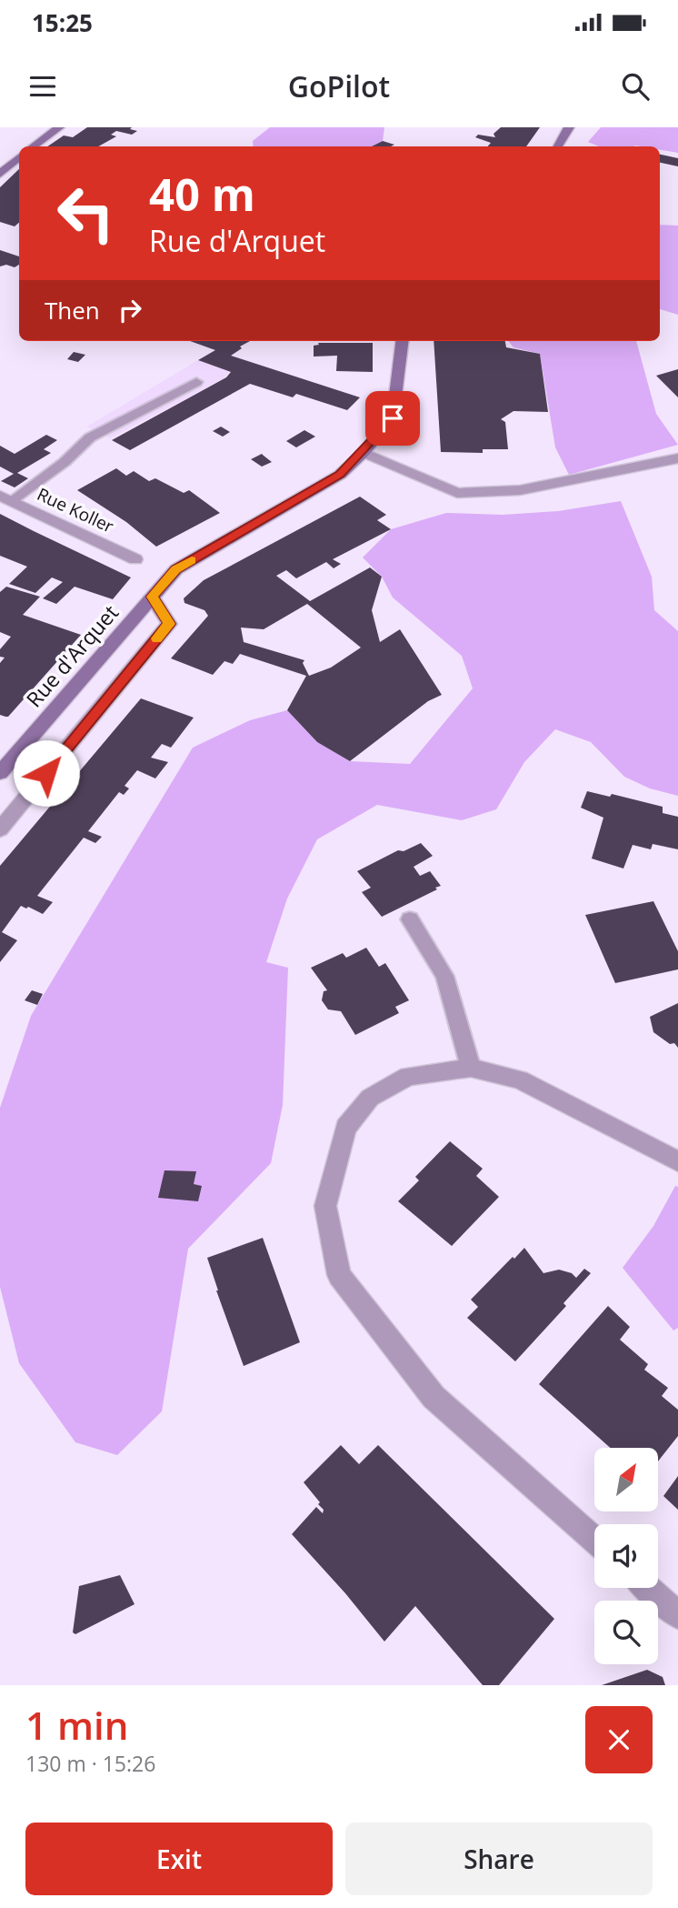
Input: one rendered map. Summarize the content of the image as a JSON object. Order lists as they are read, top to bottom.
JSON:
{
  "streets": {
    "street": ["Rue Koller", "Rue d'Arquet"]
  },
  "north": "top right",
  "page": {
    "status": "15:25",
    "header": "GoPilot",
    "turn": ["40 m", "Rue d'Arquet"],
    "then": "Then",
    "heading": ["1 min", "130 m · 15:26"],
    "buttons": ["Exit", "Share"]
  }
}
